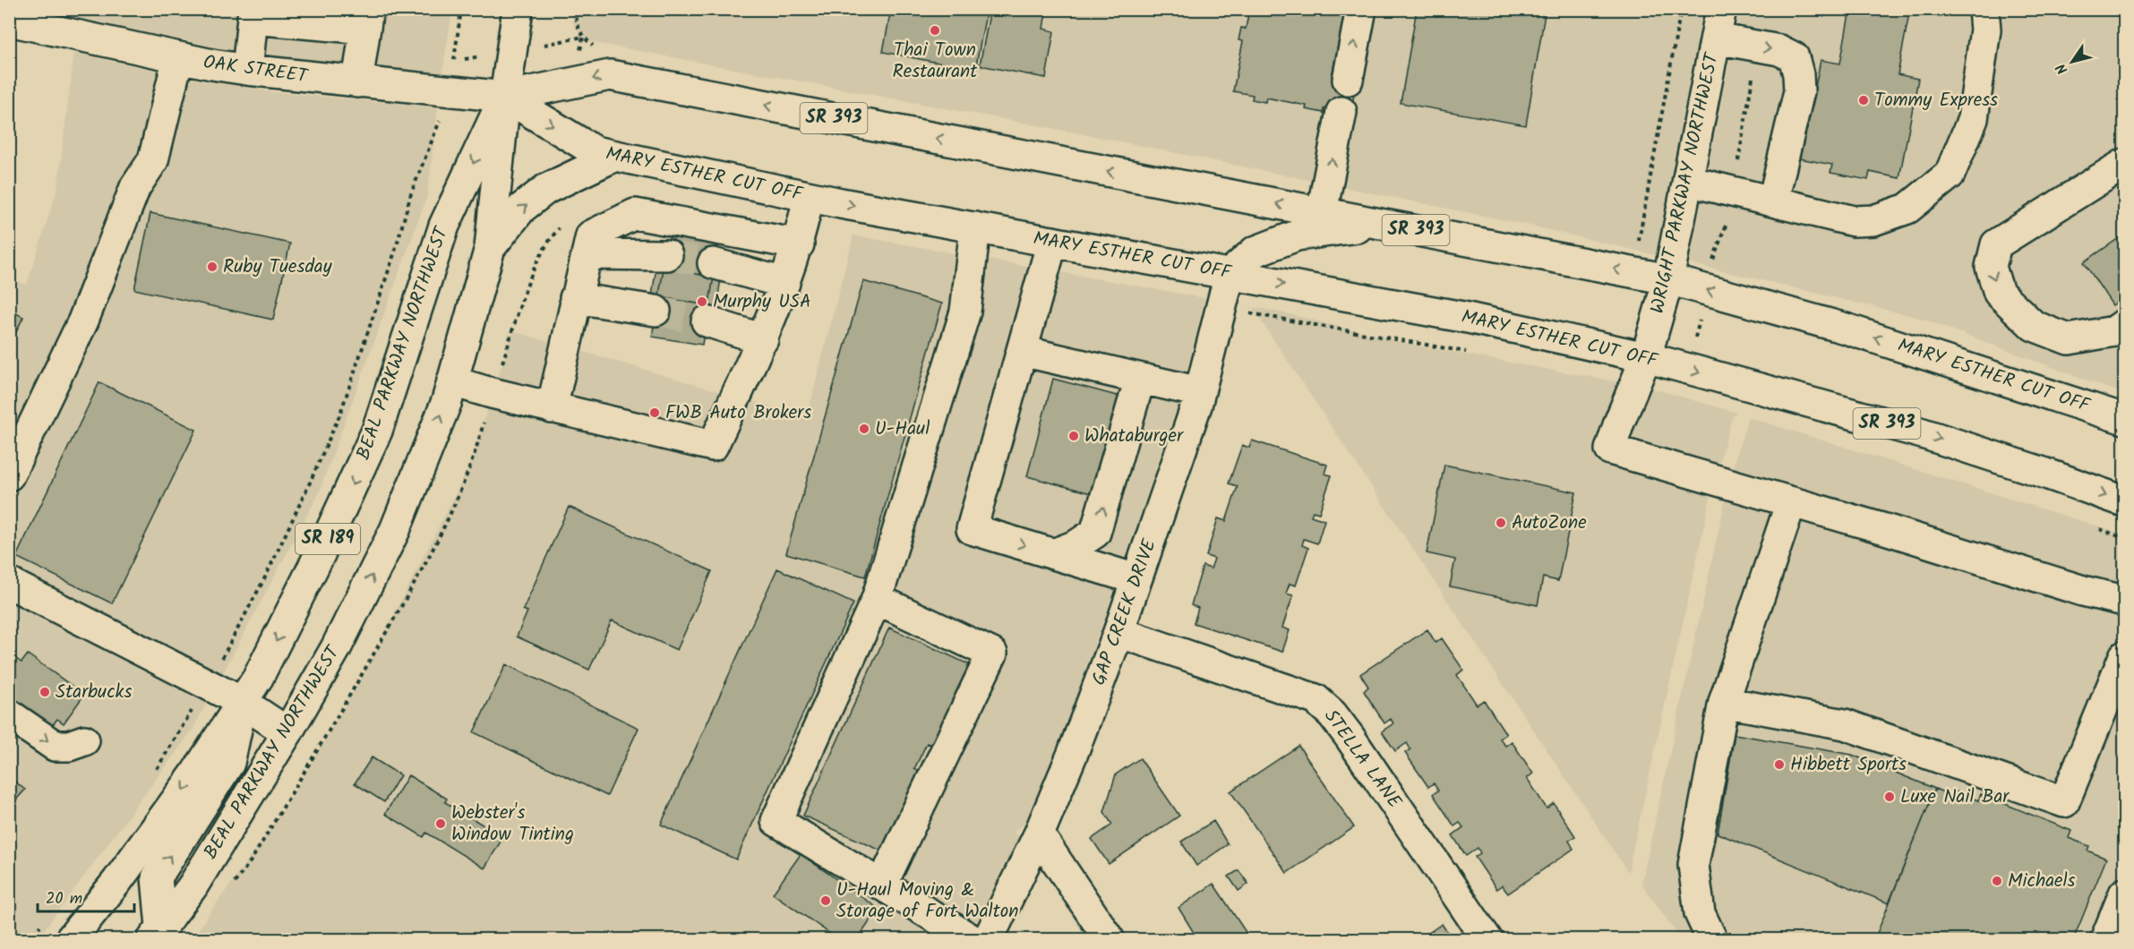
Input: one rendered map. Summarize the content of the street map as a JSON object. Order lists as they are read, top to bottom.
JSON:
{
  "streets": {
    "main road": [
      "OAK STREET",
      "SR 393",
      "MARY ESTHER CUT OFF",
      "WRIGHT PARKWAY NORTHWEST",
      "BEAL PARKWAY NORTHWEST",
      "SR 189",
      "GAP CREEK DRIVE",
      "STELLA LANE"
    ]
  },
  "crossings": [
    ["OAK STREET", "MARY ESTHER CUT OFF"],
    ["OAK STREET", "BEAL PARKWAY NORTHWEST"],
    ["MARY ESTHER CUT OFF", "WRIGHT PARKWAY NORTHWEST"],
    ["MARY ESTHER CUT OFF", "BEAL PARKWAY NORTHWEST"],
    ["MARY ESTHER CUT OFF", "GAP CREEK DRIVE"],
    ["GAP CREEK DRIVE", "STELLA LANE"]
  ],
  "places": [
    "Thai Town Restaurant",
    "Tommy Express",
    "Ruby Tuesday",
    "Murphy USA",
    "FWB Auto Brokers",
    "U-Haul",
    "Whataburger",
    "AutoZone",
    "Starbucks",
    "Hibbett Sports",
    "Luxe Nail Bar",
    "Webster's Window Tinting",
    "Michaels",
    "U-Haul Moving & Storage of Fort Walton"
  ],
  "scale_bar": "20 m",
  "north": "bottom left"
}
